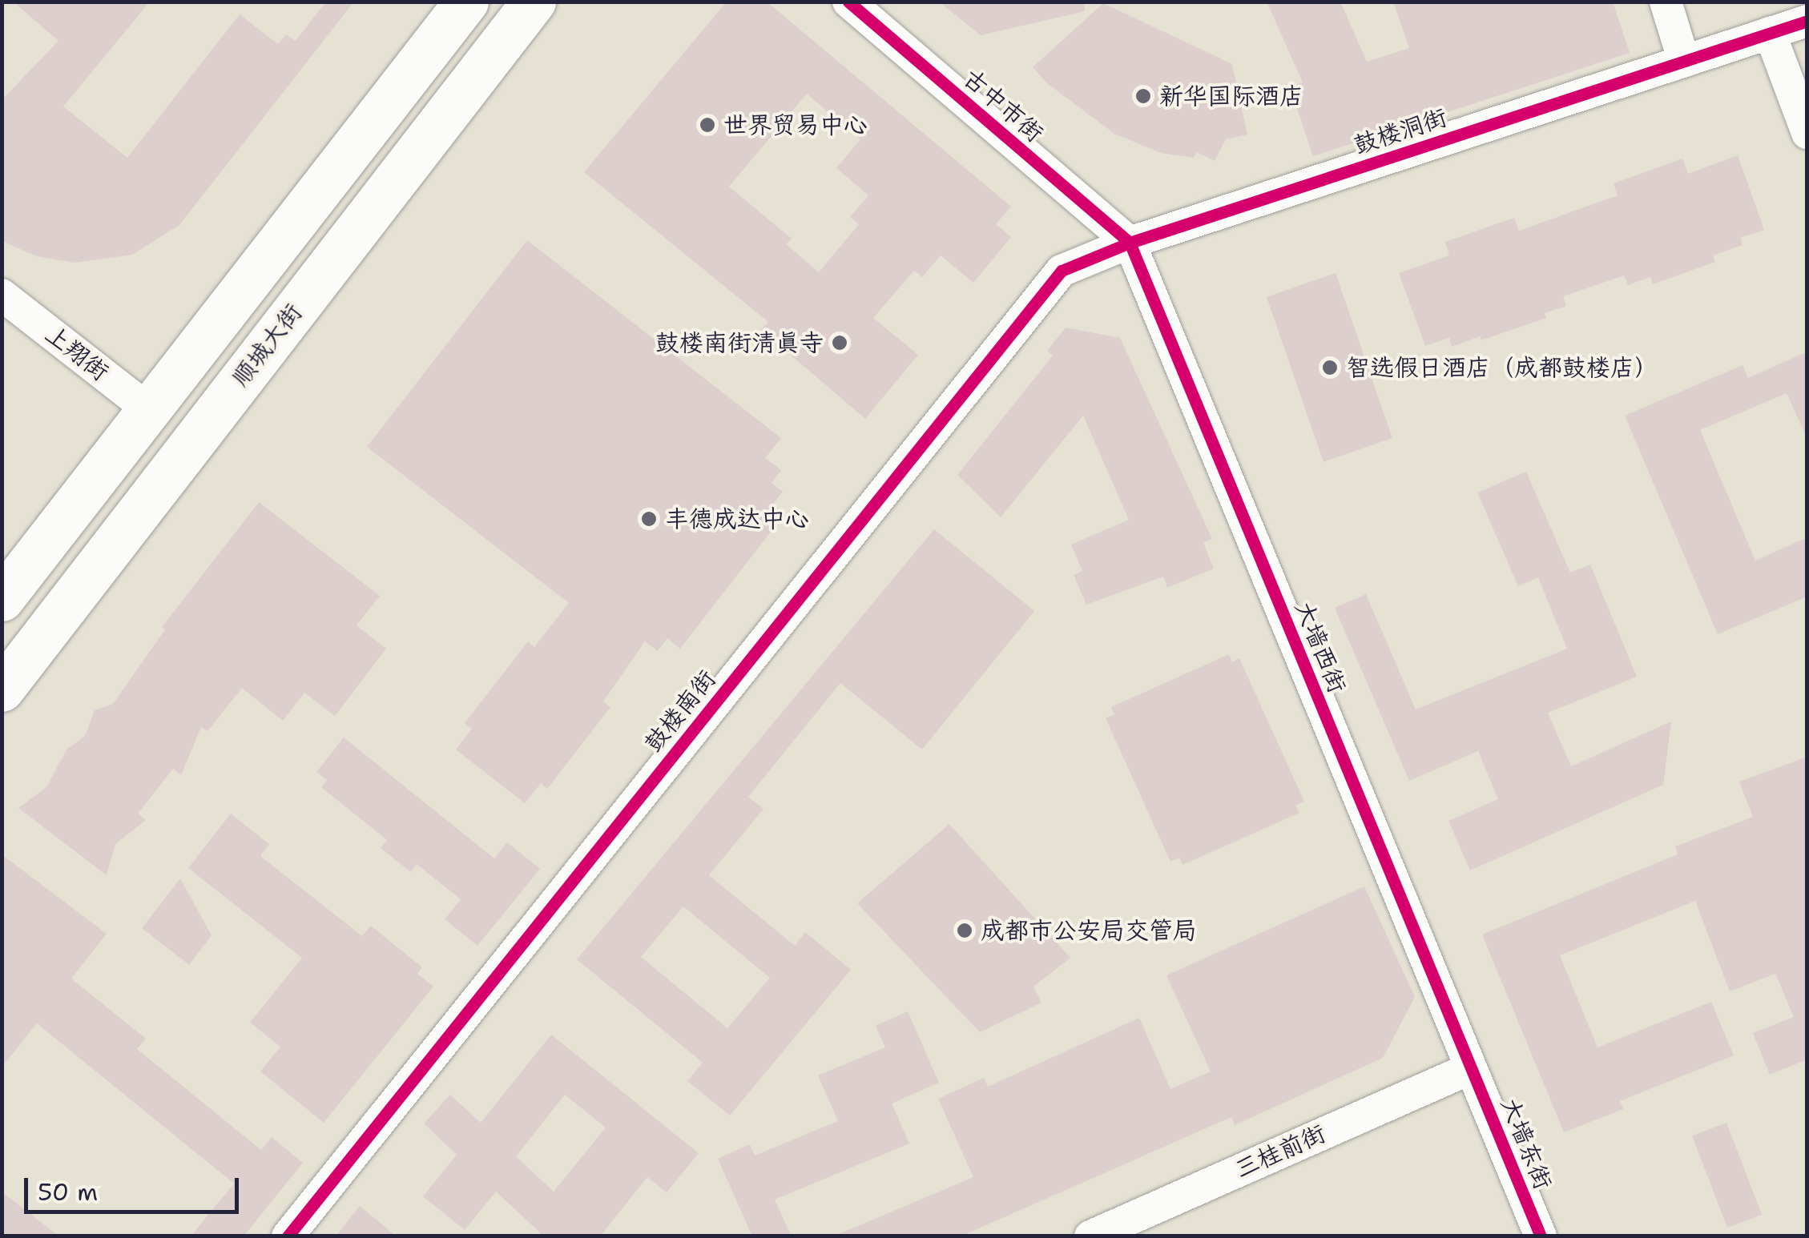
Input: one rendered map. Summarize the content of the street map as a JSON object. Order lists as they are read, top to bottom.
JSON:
{
  "streets": {
    "main road": ["顺城大街"],
    "street": [
      "古中市街",
      "鼓楼洞街",
      "上翔街",
      "大墙西街",
      "鼓楼南街",
      "大墙东街",
      "三桂前街"
    ]
  },
  "crossings": [
    ["古中市街", "鼓楼洞街"],
    ["古中市街", "大墙西街"],
    ["古中市街", "鼓楼南街"],
    ["鼓楼洞街", "大墙西街"],
    ["鼓楼洞街", "鼓楼南街"],
    ["大墙西街", "鼓楼南街"],
    ["大墙西街", "大墙东街"],
    ["大墙西街", "三桂前街"],
    ["大墙东街", "三桂前街"]
  ],
  "places": [
    "新华国际酒店",
    "世界贸易中心",
    "鼓楼南街清真寺",
    "智选假日酒店（成都鼓楼店）",
    "丰德成达中心",
    "成都市公安局交管局"
  ],
  "scale_bar": "50 m"
}
